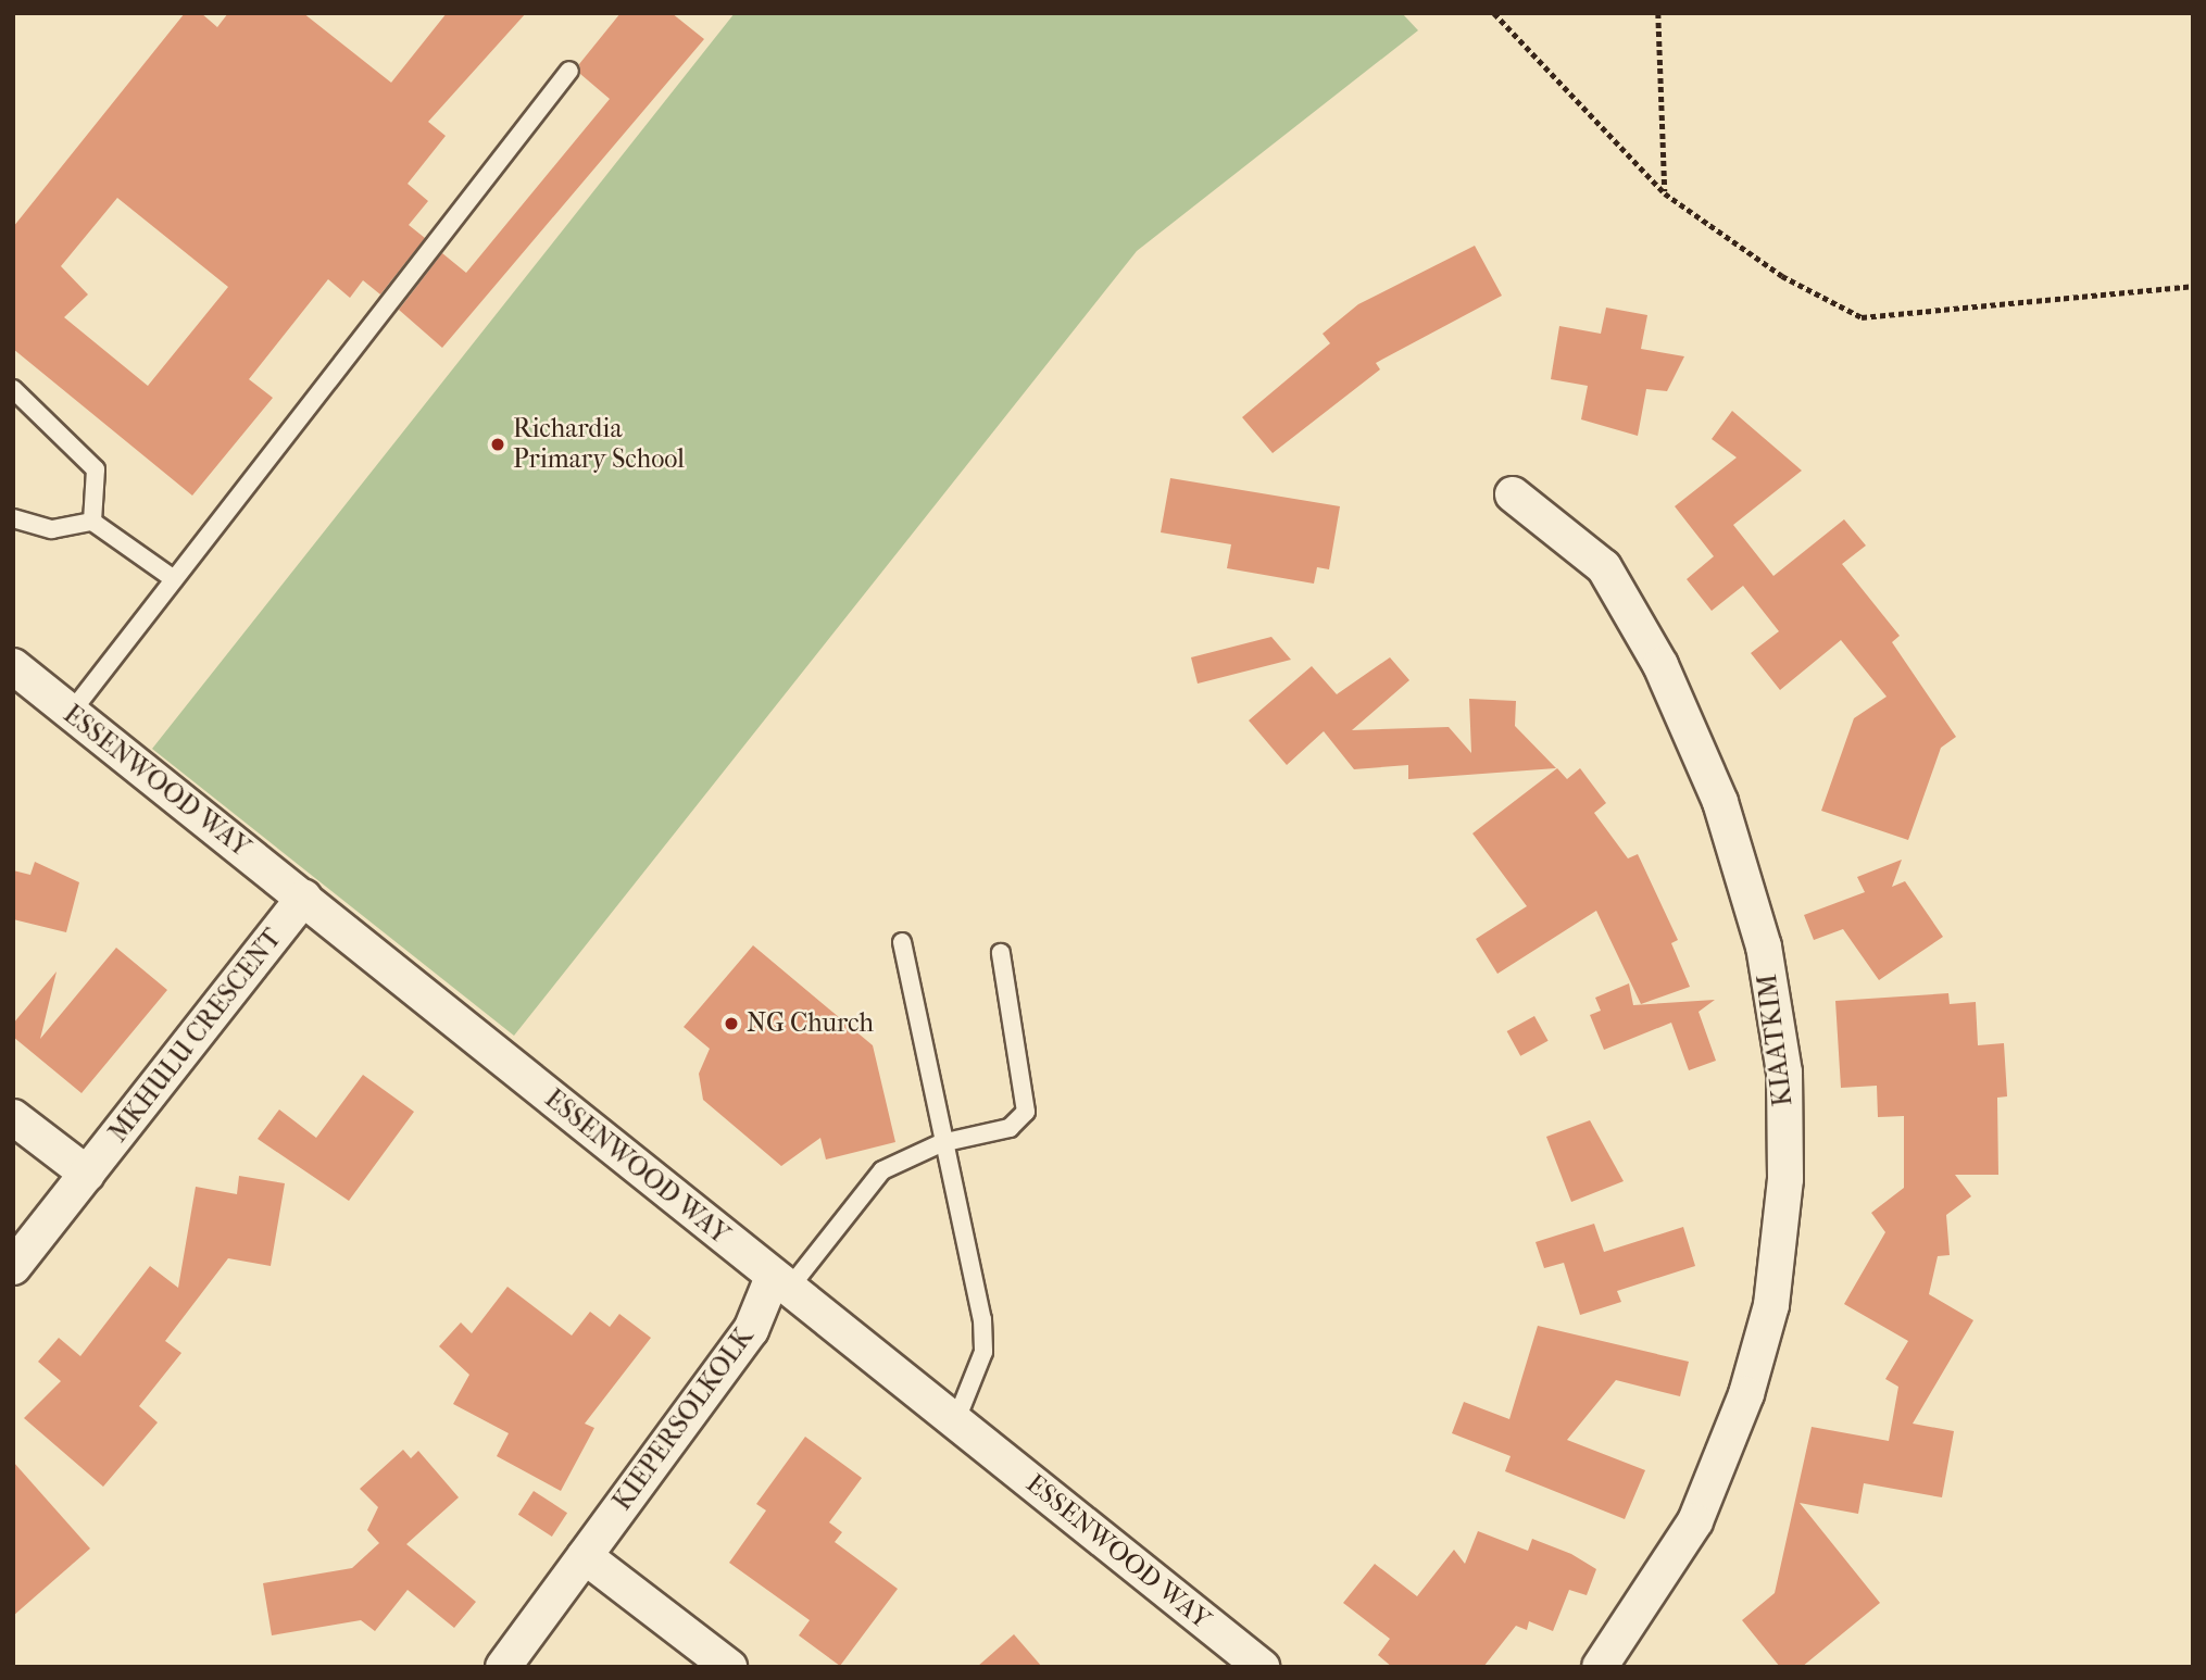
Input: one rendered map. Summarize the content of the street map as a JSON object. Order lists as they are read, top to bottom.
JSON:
{
  "streets": {
    "street": [
      "ESSENWOOD WAY",
      "MKHULU CRESCENT",
      "KIAATKIM",
      "KIEPERSOLKOLK"
    ]
  },
  "crossings": [
    ["ESSENWOOD WAY", "MKHULU CRESCENT"],
    ["ESSENWOOD WAY", "KIEPERSOLKOLK"]
  ],
  "places": ["Richardia Primary School", "NG Church"]
}
